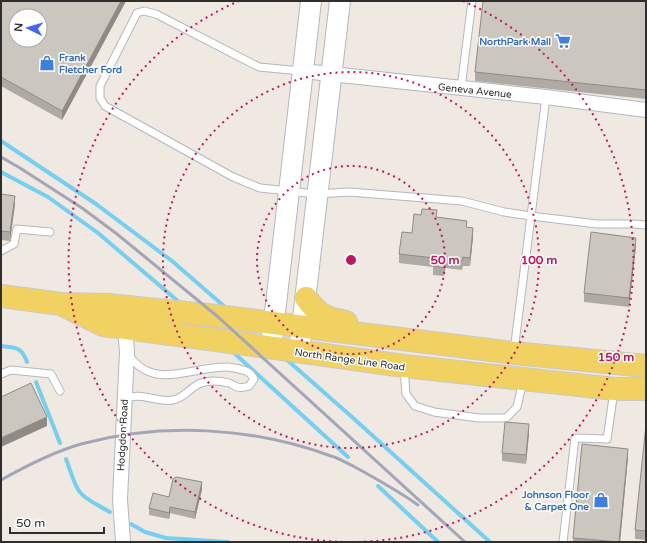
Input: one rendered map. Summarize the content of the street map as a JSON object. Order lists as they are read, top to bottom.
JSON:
{
  "streets": {
    "main road": ["North Range Line Road"],
    "street": ["Geneva Avenue", "Hodgdon Road"]
  },
  "crossings": [
    ["North Range Line Road", "Hodgdon Road"]
  ],
  "places": {
    "supermarket": ["NorthPark Mall"],
    "shop": ["Frank Fletcher Ford", "Johnson Floor & Carpet One"]
  },
  "scale_bar": "50 m",
  "north": "left",
  "rings": ["50 m", "100 m", "150 m"]
}
